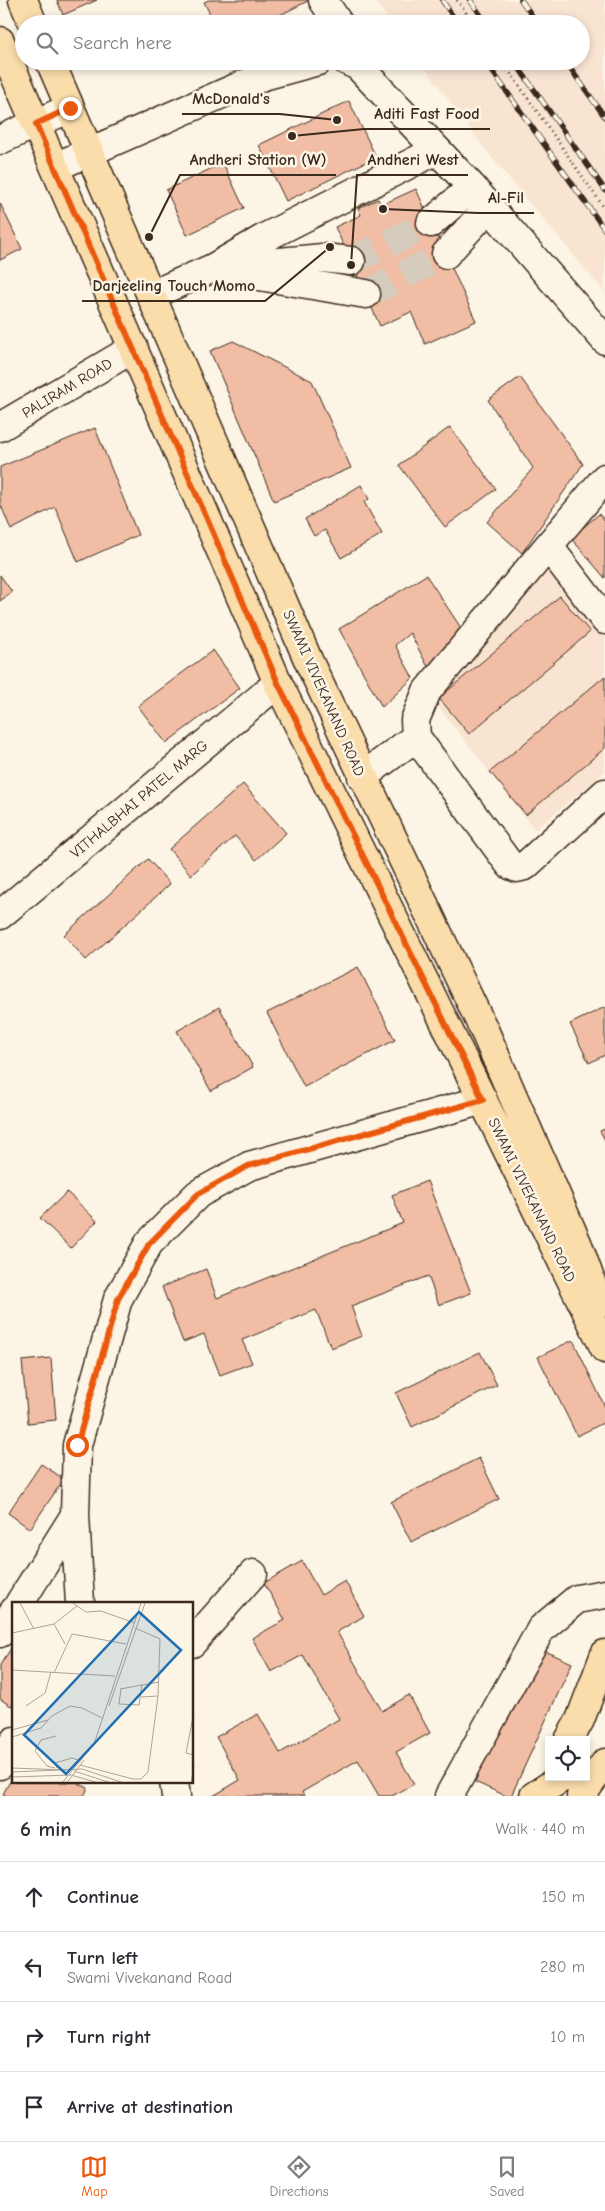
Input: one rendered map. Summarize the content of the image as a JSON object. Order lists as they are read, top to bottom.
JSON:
{
  "streets": {
    "main road": ["SWAMI VIVEKANAND ROAD"],
    "street": ["PALIRAM ROAD", "VITHALBHAI PATEL MARG"]
  },
  "crossings": [
    ["PALIRAM ROAD", "SWAMI VIVEKANAND ROAD"],
    ["SWAMI VIVEKANAND ROAD", "VITHALBHAI PATEL MARG"]
  ],
  "places": [
    "McDonald's",
    "Aditi Fast Food",
    "Al-Fil",
    "Andheri Station (W)",
    "Darjeeling Touch Momo",
    "Andheri West"
  ],
  "page": {
    "search": "Search here",
    "heading": ["6 min", "Walk · 440 m"],
    "list": [
      ["Continue", "150 m"],
      ["Turn left", "Swami Vivekanand Road", "280 m"],
      ["Turn right", "10 m"],
      "Arrive at destination"
    ],
    "nav": ["Map", "Directions", "Saved"]
  }
}
